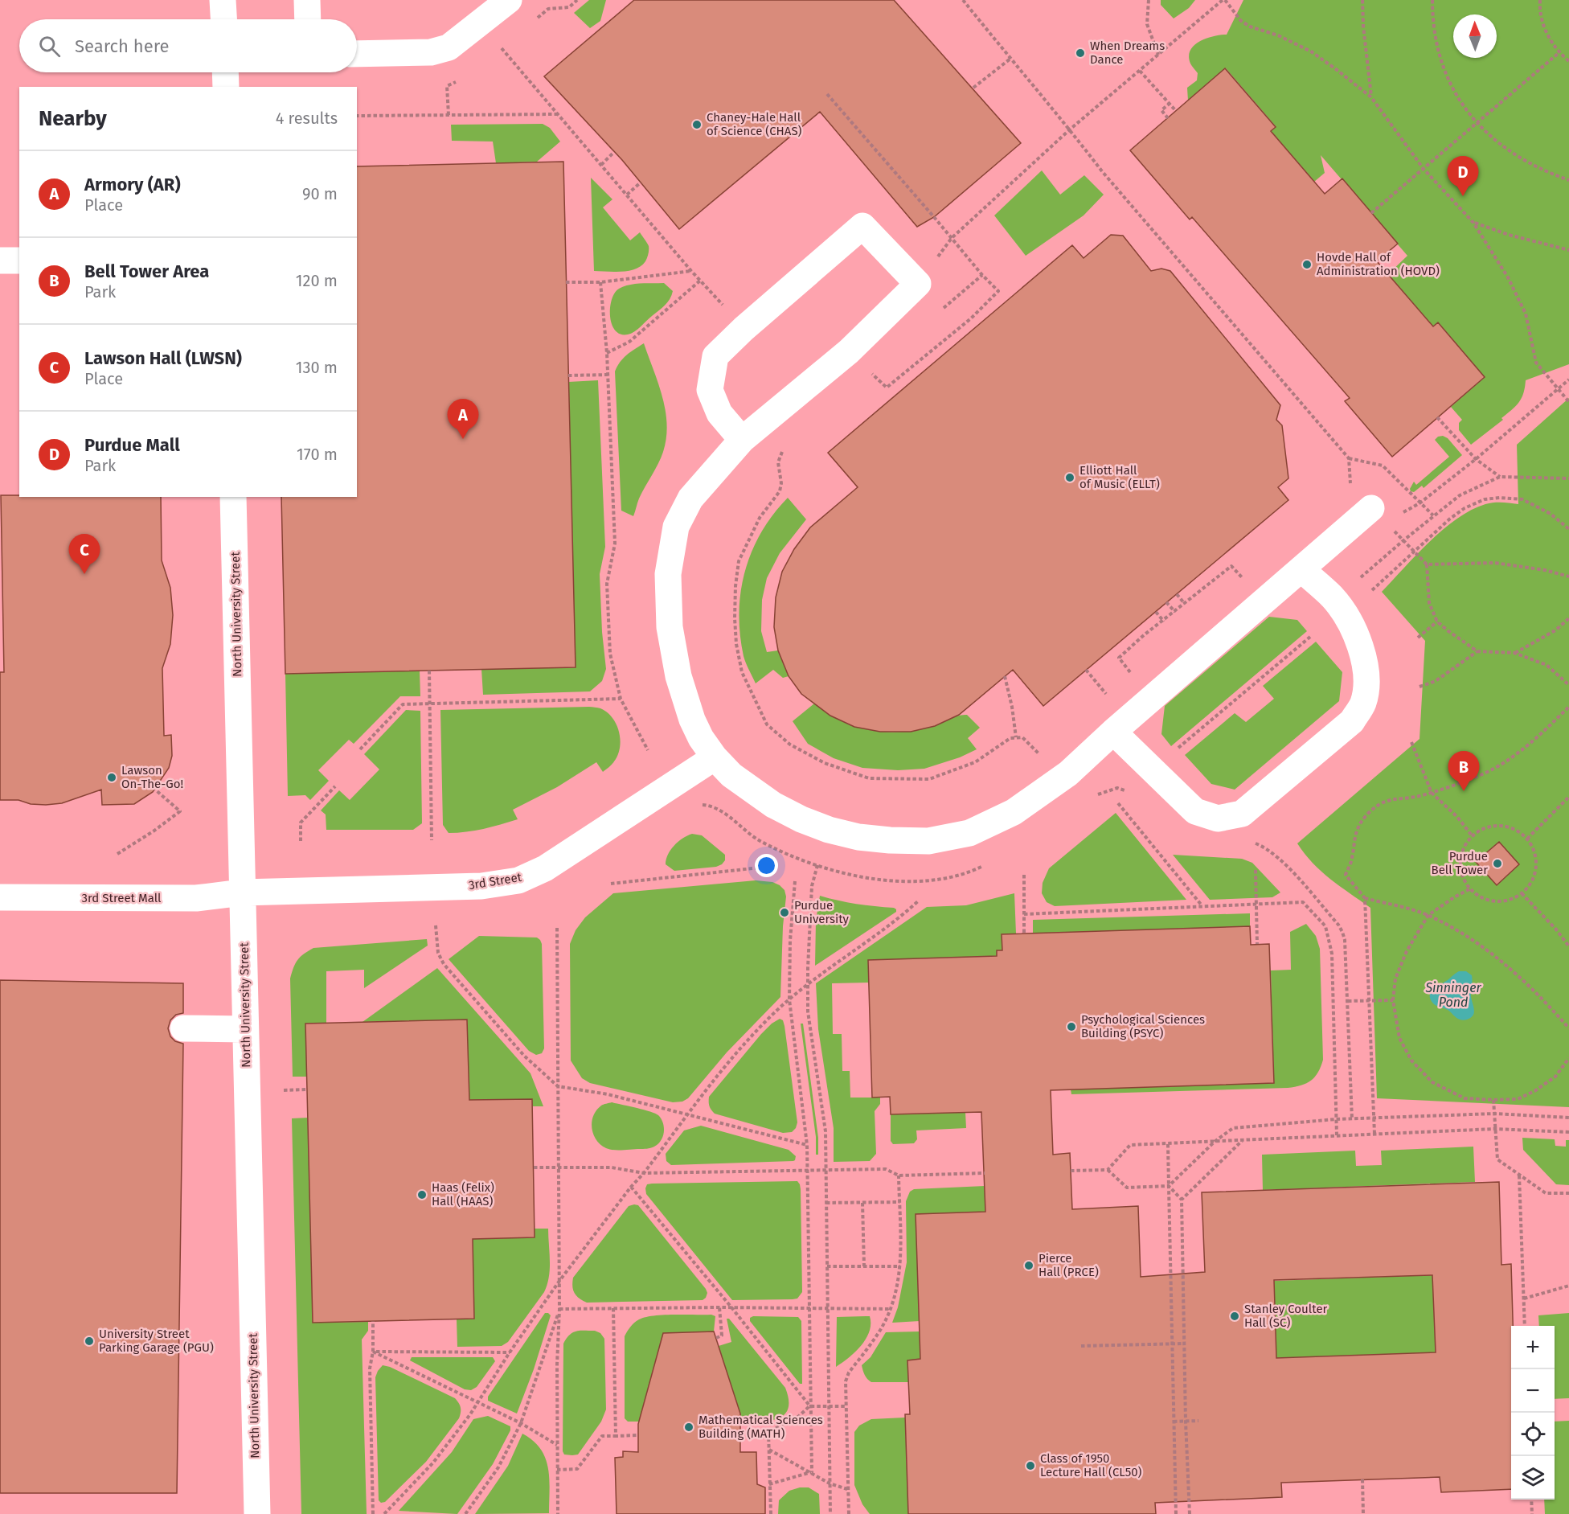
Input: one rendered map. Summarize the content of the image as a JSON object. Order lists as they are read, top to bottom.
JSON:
{
  "streets": {
    "street": ["North University Street", "3rd Street", "3rd Street Mall"]
  },
  "crossings": [
    ["North University Street", "3rd Street"],
    ["North University Street", "3rd Street Mall"],
    ["3rd Street", "3rd Street Mall"]
  ],
  "water": ["Sinninger Pond"],
  "places": [
    "When Dreams Dance",
    "Chaney-Hale Hall of Science (CHAS)",
    "Hovde Hall of Administration (HOVD)",
    "Elliott Hall of Music (ELLT)",
    "Lawson On-The-Go!",
    "Purdue Bell Tower",
    "Purdue University",
    "Psychological Sciences Building (PSYC)",
    "Haas (Felix) Hall (HAAS)",
    "Pierce Hall (PRCE)",
    "Stanley Coulter Hall (SC)",
    "University Street Parking Garage (PGU)",
    "Mathematical Sciences Building (MATH)",
    "Class of 1950 Lecture Hall (CL50)"
  ],
  "north": "top",
  "page": {
    "search": "Search here",
    "heading": ["Nearby", "4 results"],
    "list": [
      {
        "mark": "A",
        "name": "Armory (AR)",
        "note": "Place",
        "value": "90 m"
      },
      {
        "mark": "B",
        "name": "Bell Tower Area",
        "note": "Park",
        "value": "120 m"
      },
      {
        "mark": "C",
        "name": "Lawson Hall (LWSN)",
        "note": "Place",
        "value": "130 m"
      },
      {
        "mark": "D",
        "name": "Purdue Mall",
        "note": "Park",
        "value": "170 m"
      }
    ],
    "pins": [
      "D",
      "A",
      "C",
      "B"
    ],
    "map_buttons": ["+", "−"]
  }
}
